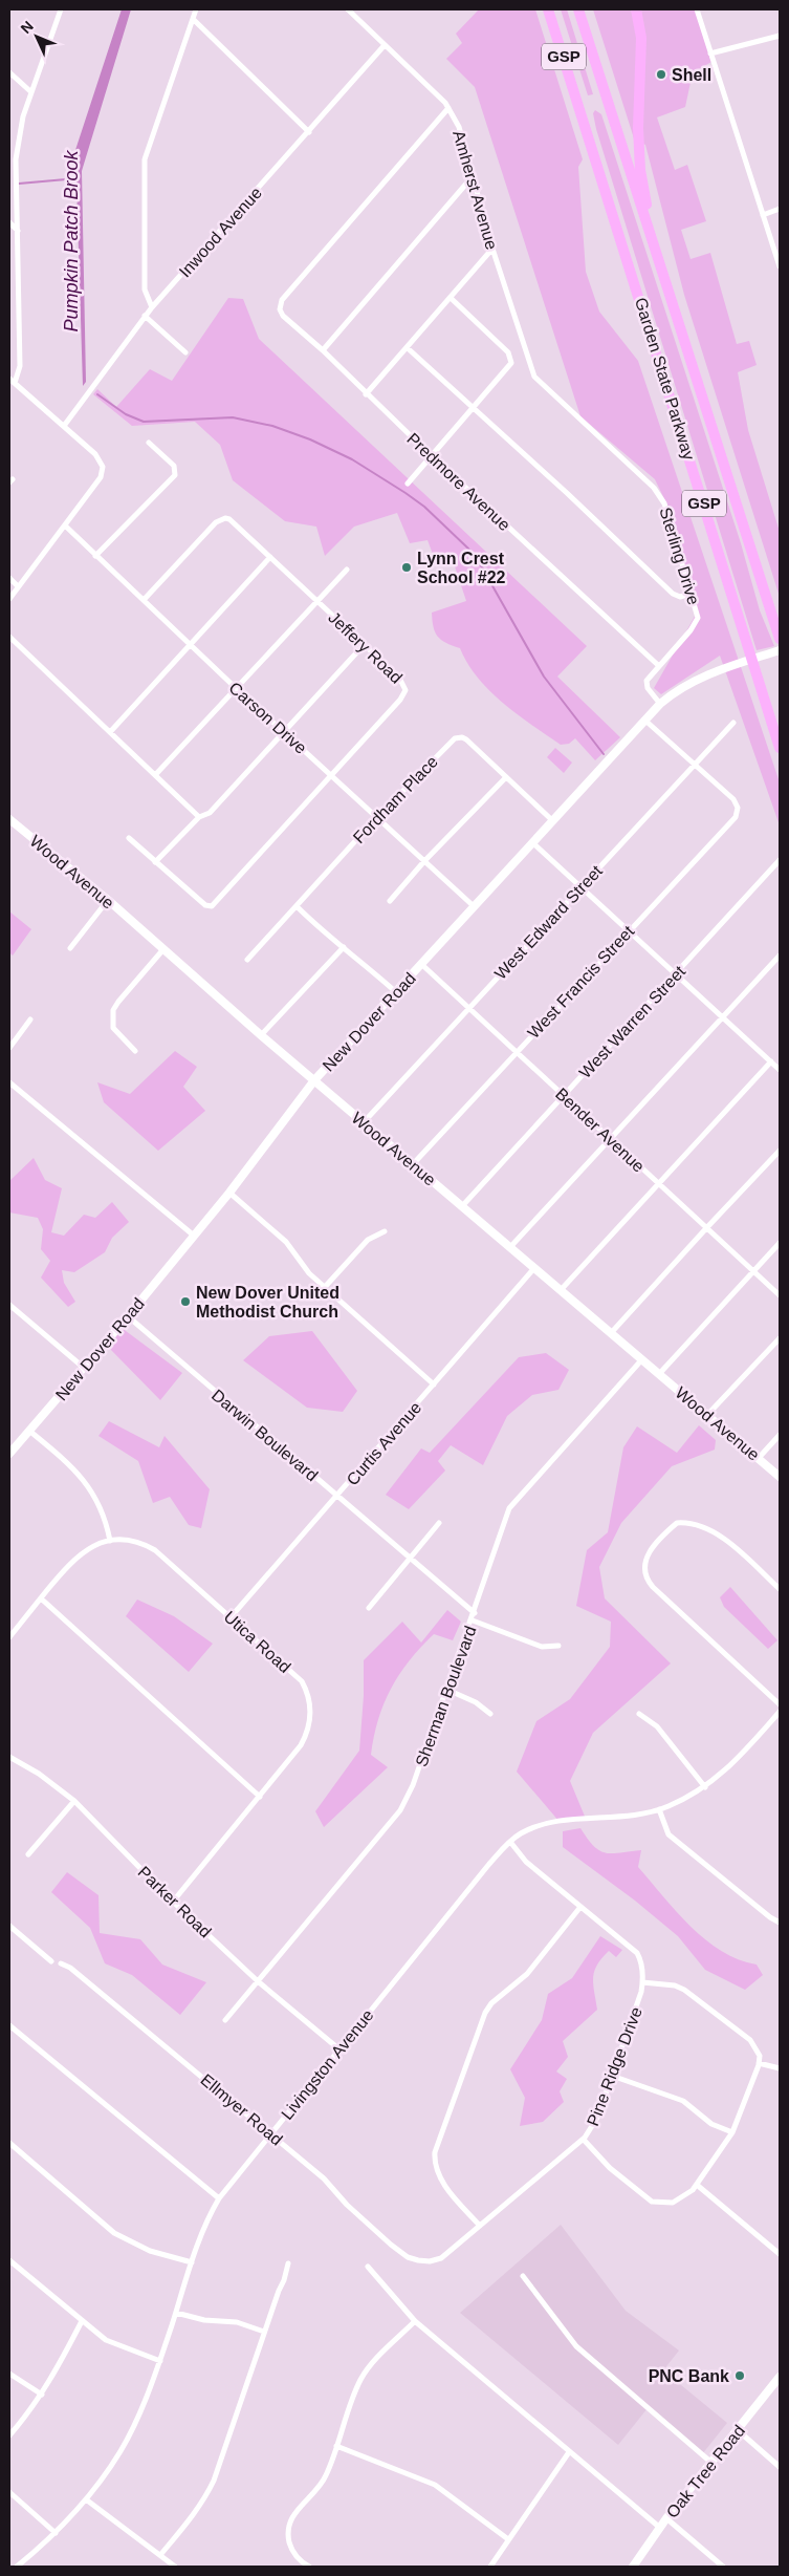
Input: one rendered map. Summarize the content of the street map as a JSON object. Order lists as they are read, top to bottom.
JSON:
{
  "streets": {
    "highway": ["GSP", "Garden State Parkway"],
    "street": [
      "Amherst Avenue",
      "Inwood Avenue",
      "Predmore Avenue",
      "Sterling Drive",
      "Jeffery Road",
      "Carson Drive",
      "Fordham Place",
      "Wood Avenue",
      "West Edward Street",
      "West Francis Street",
      "New Dover Road",
      "West Warren Street",
      "Bender Avenue",
      "Darwin Boulevard",
      "Curtis Avenue",
      "Utica Road",
      "Sherman Boulevard",
      "Parker Road",
      "Livingston Avenue",
      "Pine Ridge Drive",
      "Ellmyer Road",
      "Oak Tree Road"
    ]
  },
  "crossings": [
    ["Amherst Avenue", "Inwood Avenue"],
    ["Amherst Avenue", "Predmore Avenue"],
    ["Amherst Avenue", "Sterling Drive"],
    ["Predmore Avenue", "Sterling Drive"],
    ["Sterling Drive", "New Dover Road"],
    ["Jeffery Road", "Carson Drive"],
    ["Carson Drive", "Fordham Place"],
    ["Carson Drive", "New Dover Road"],
    ["Fordham Place", "New Dover Road"],
    ["Wood Avenue", "West Edward Street"],
    ["Wood Avenue", "West Francis Street"],
    ["Wood Avenue", "New Dover Road"],
    ["Wood Avenue", "West Warren Street"],
    ["Wood Avenue", "Curtis Avenue"],
    ["Wood Avenue", "Sherman Boulevard"],
    ["West Edward Street", "West Francis Street"],
    ["West Edward Street", "Bender Avenue"],
    ["West Francis Street", "Bender Avenue"],
    ["New Dover Road", "Bender Avenue"],
    ["New Dover Road", "Darwin Boulevard"],
    ["West Warren Street", "Bender Avenue"],
    ["Darwin Boulevard", "Curtis Avenue"],
    ["Darwin Boulevard", "Sherman Boulevard"],
    ["Curtis Avenue", "Utica Road"],
    ["Utica Road", "Parker Road"],
    ["Sherman Boulevard", "Parker Road"],
    ["Parker Road", "Livingston Avenue"],
    ["Livingston Avenue", "Pine Ridge Drive"],
    ["Livingston Avenue", "Ellmyer Road"],
    ["Pine Ridge Drive", "Ellmyer Road"]
  ],
  "water": ["Pumpkin Patch Brook"],
  "places": [
    "Shell",
    "Lynn Crest School #22",
    "New Dover United Methodist Church",
    "PNC Bank"
  ],
  "north": "top left"
}
